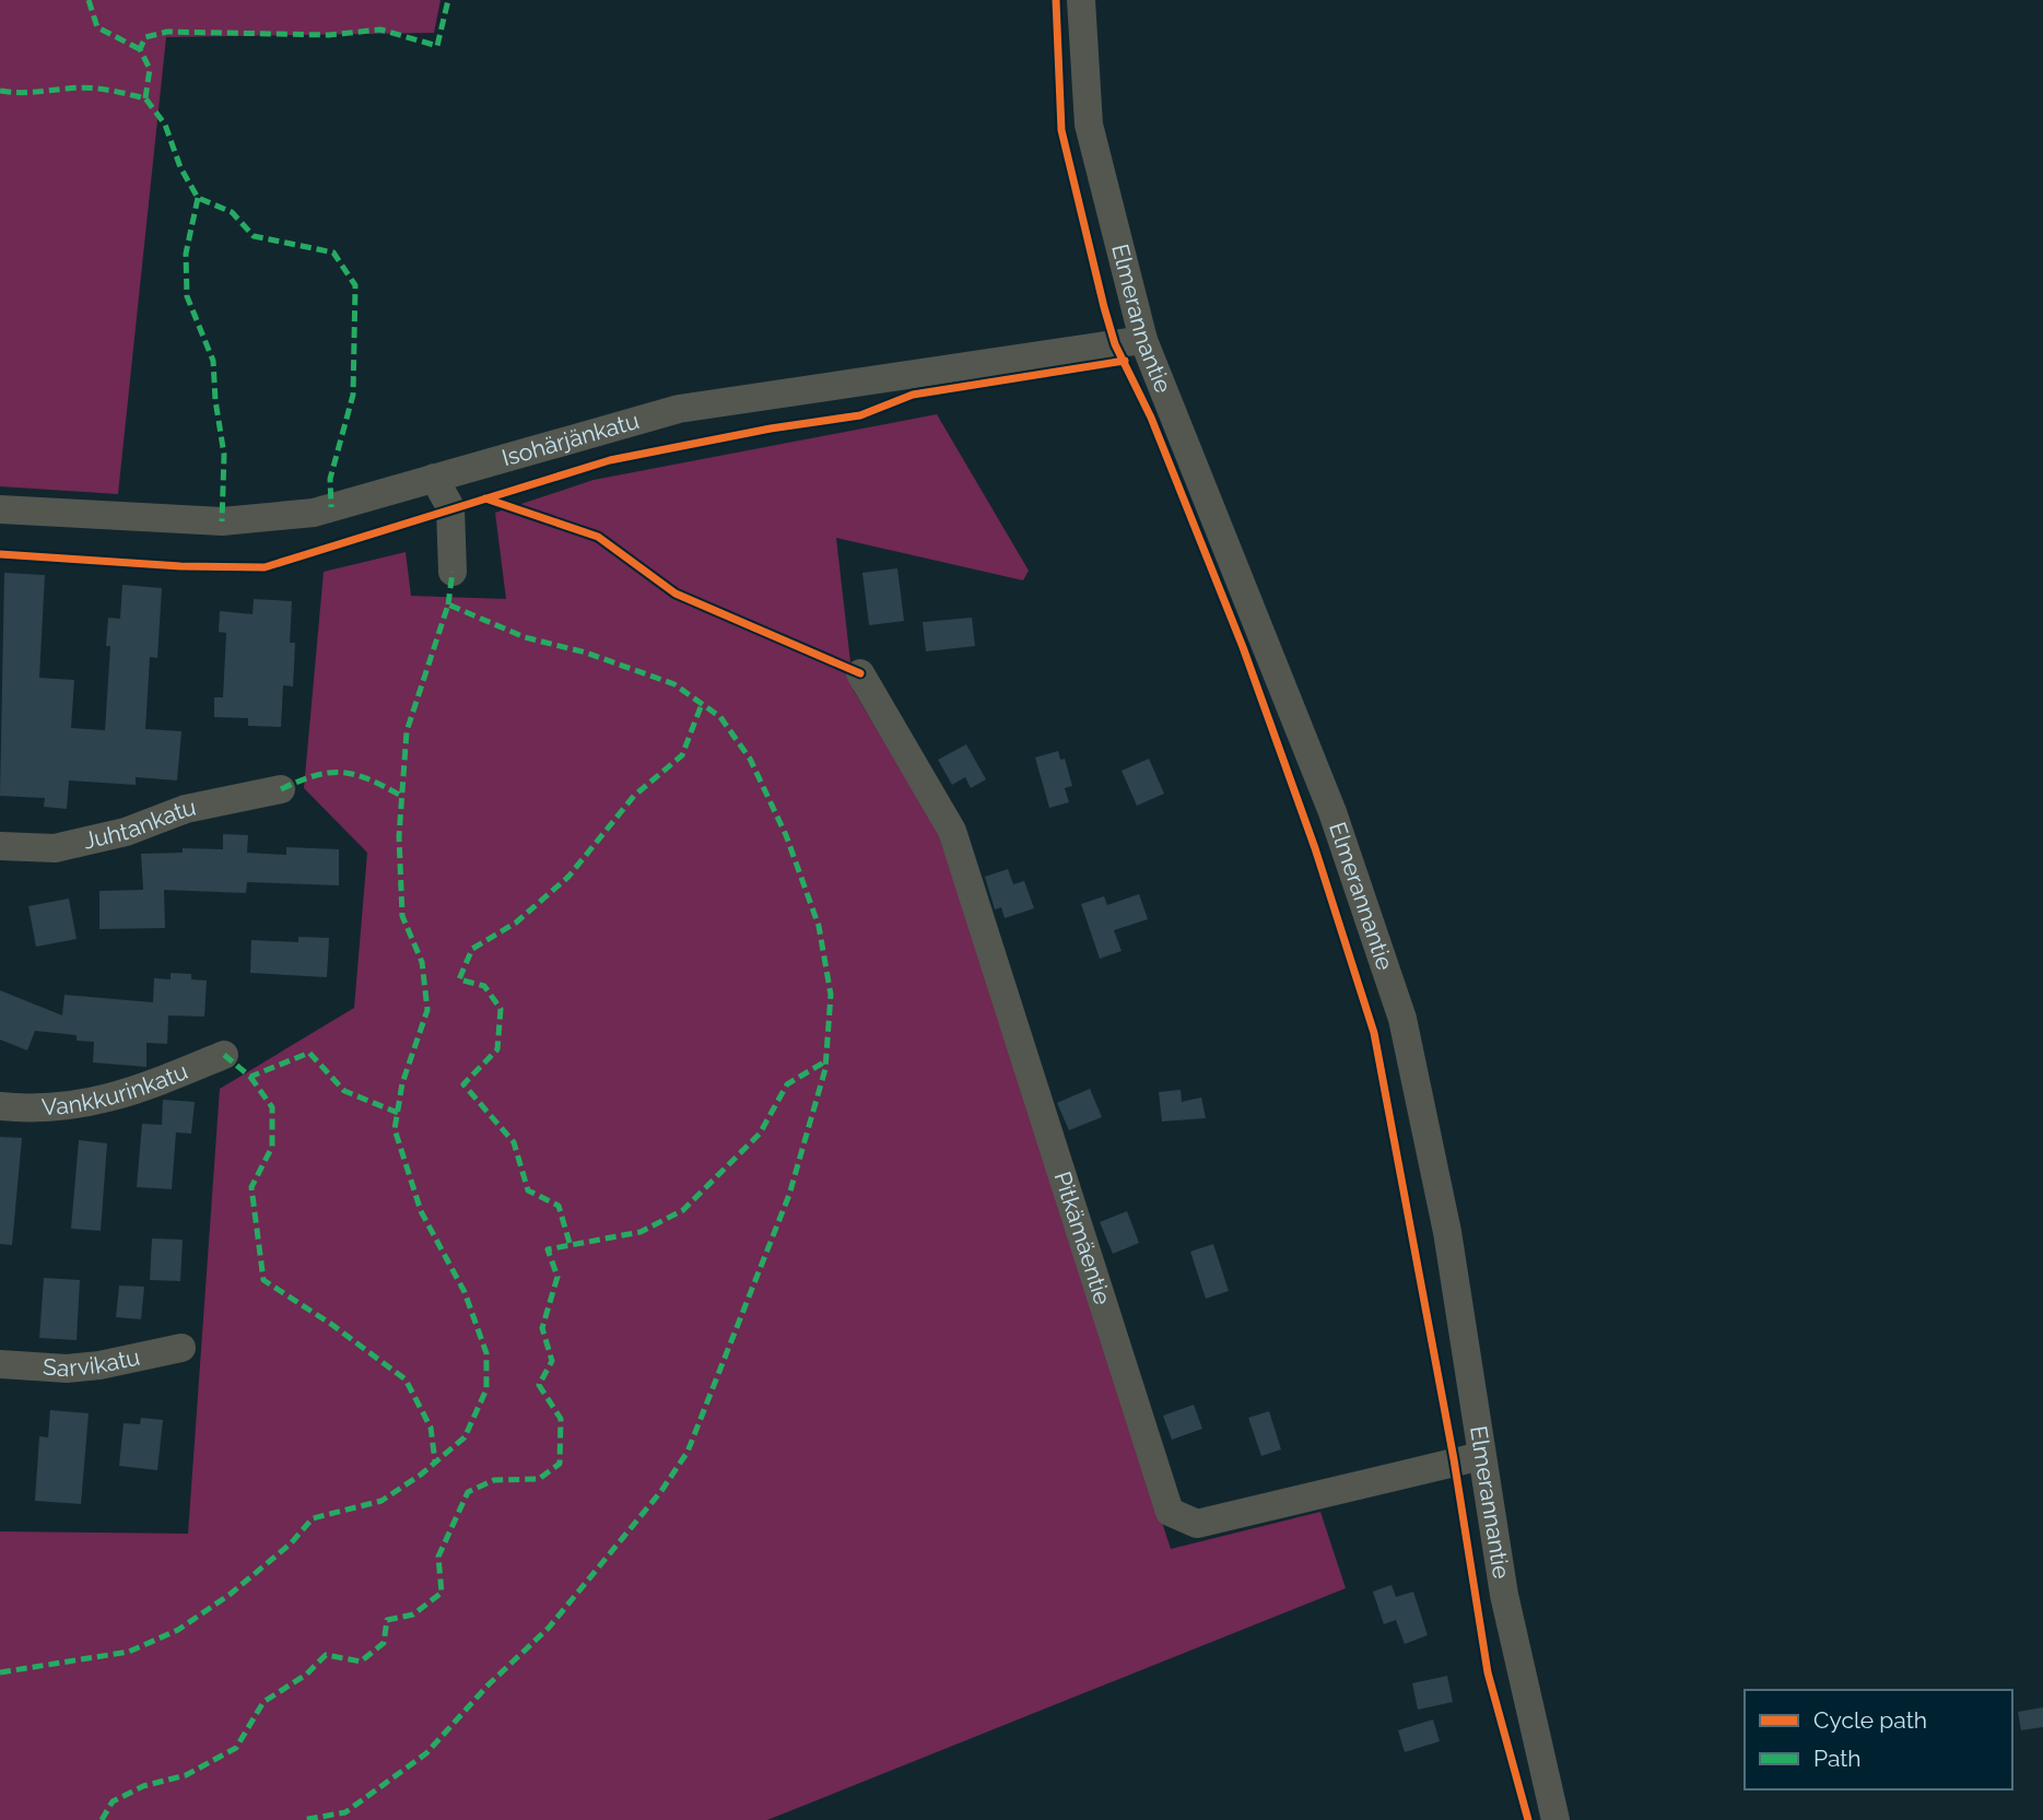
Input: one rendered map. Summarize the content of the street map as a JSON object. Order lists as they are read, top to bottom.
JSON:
{
  "streets": {
    "street": [
      "Elmerannantie",
      "Isohärjänkatu",
      "Juhtankatu",
      "Vankkurinkatu",
      "Pitkämäentie",
      "Sarvikatu"
    ]
  },
  "crossings": [
    ["Elmerannantie", "Isohärjänkatu"],
    ["Elmerannantie", "Pitkämäentie"]
  ],
  "legend": ["Cycle path", "Path"]
}
